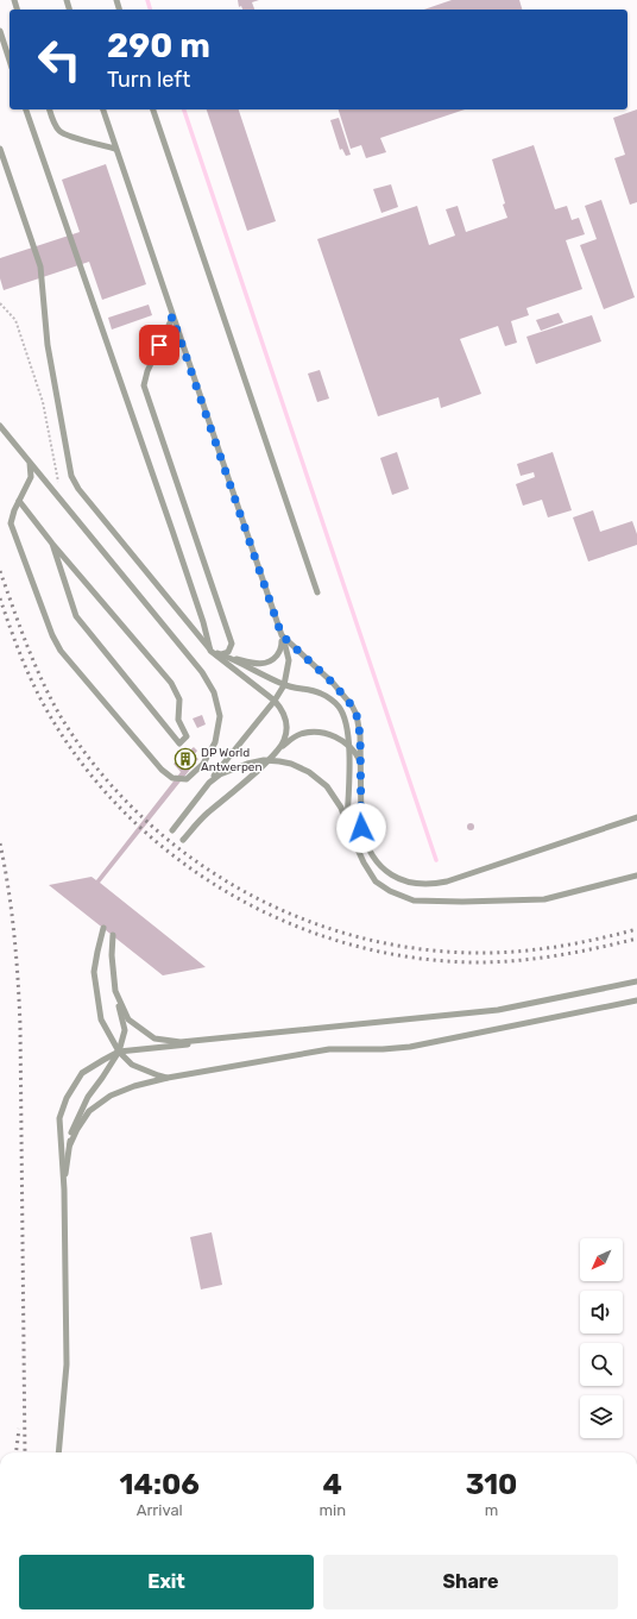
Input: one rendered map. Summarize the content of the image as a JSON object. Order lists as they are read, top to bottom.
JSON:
{
  "places": {
    "building": ["DP World Antwerpen"]
  },
  "north": "bottom left",
  "page": {
    "turn": ["290 m", "Turn left"],
    "eta": [
      "14:06",
      "Arrival",
      "4",
      "min",
      "310",
      "m"
    ],
    "buttons": ["Exit", "Share"]
  }
}
